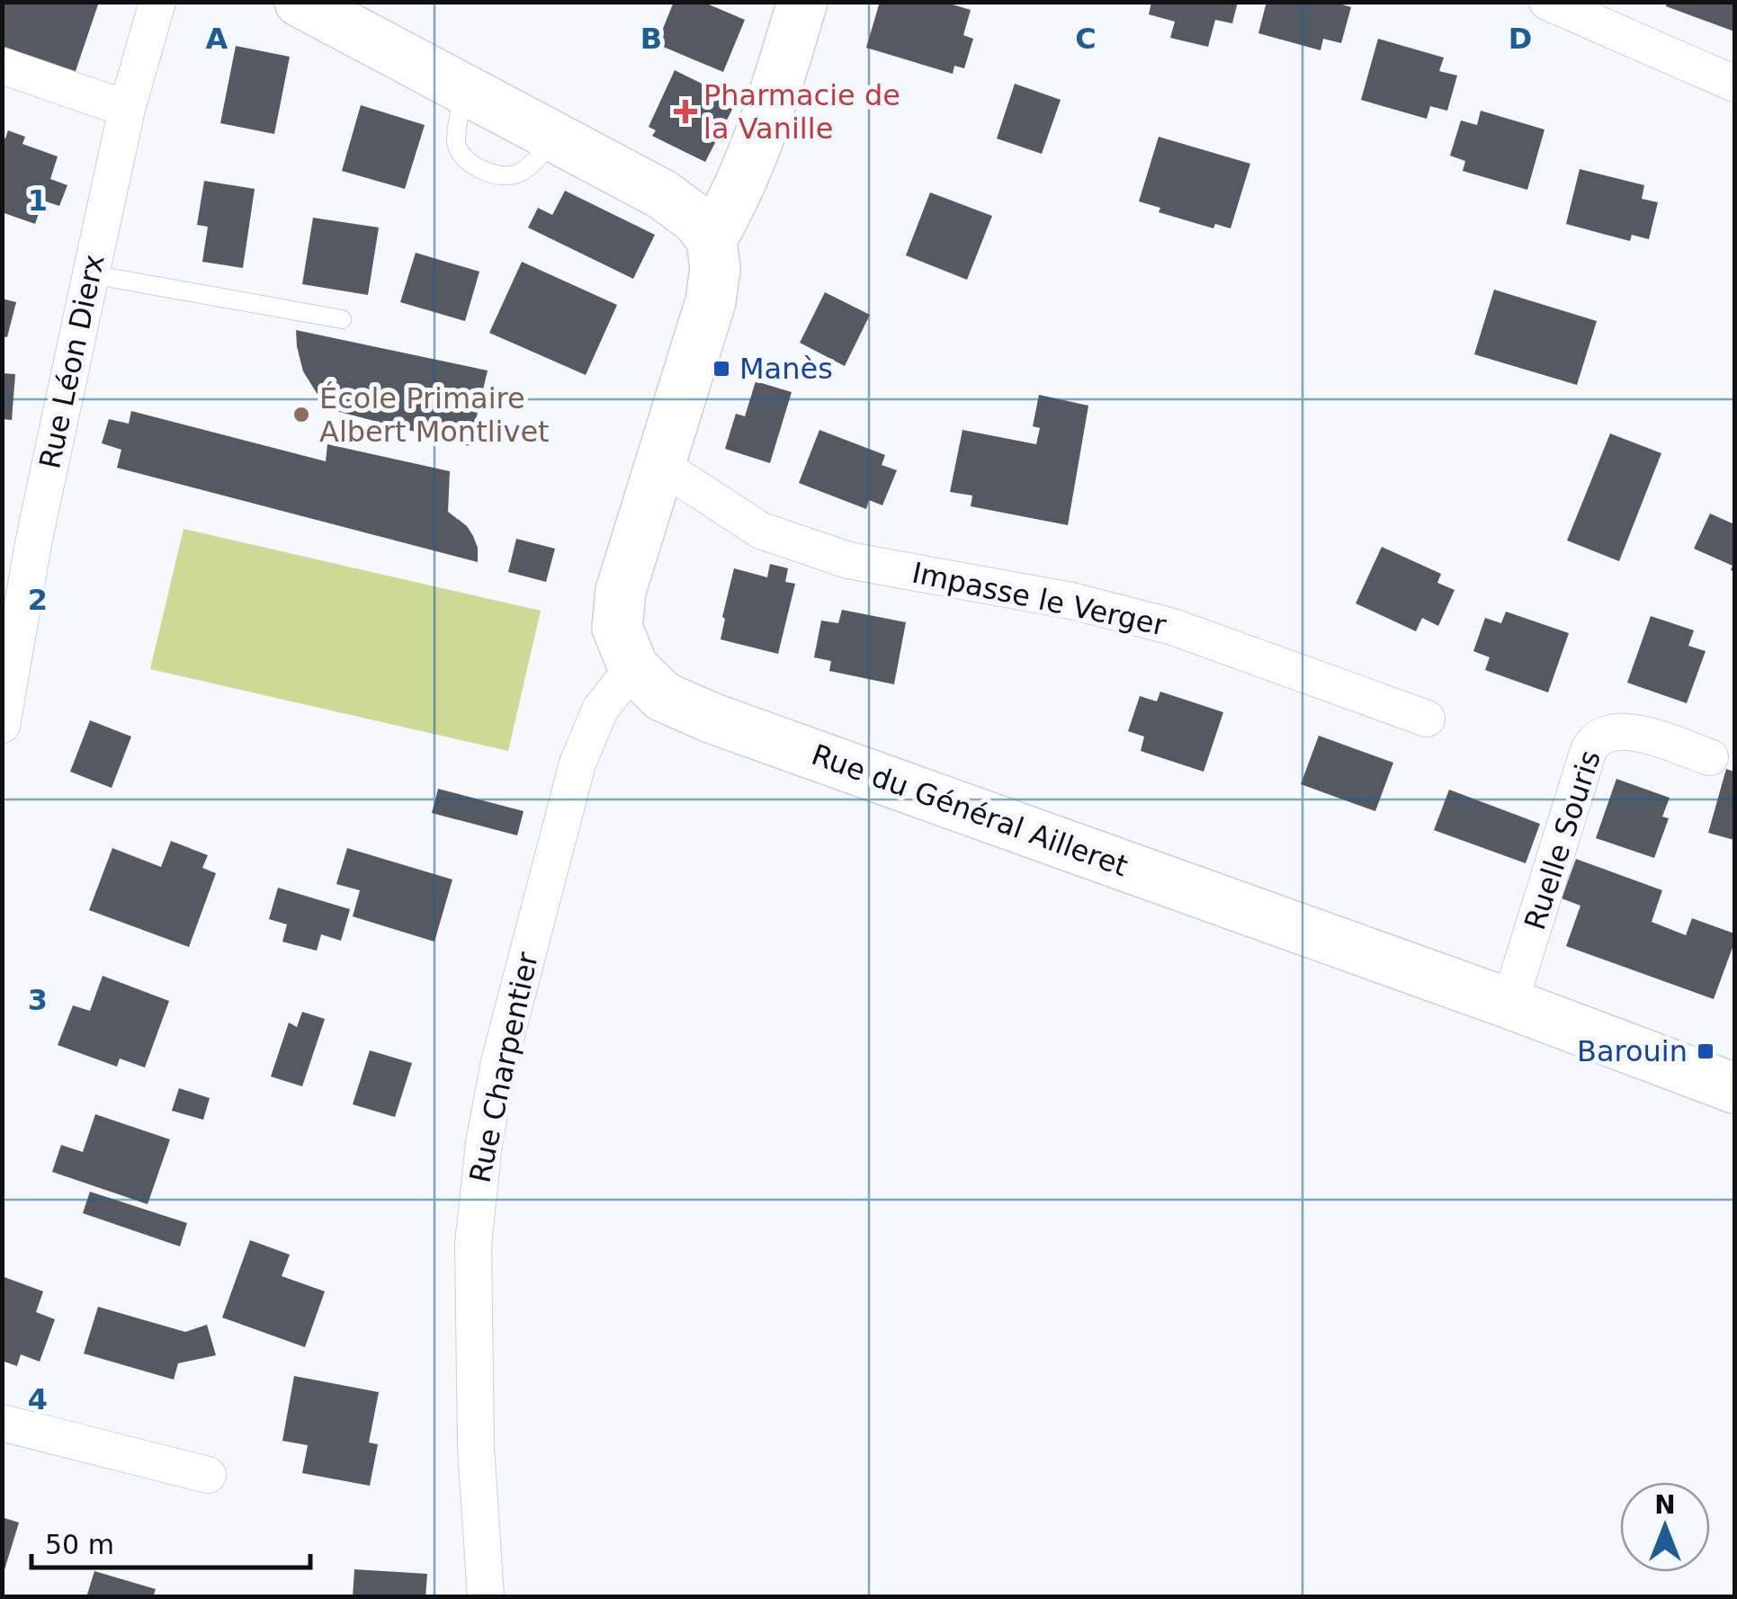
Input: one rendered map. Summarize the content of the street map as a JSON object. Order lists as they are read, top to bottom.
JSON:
{
  "streets": {
    "main road": ["Rue du Général Ailleret"],
    "street": [
      "Rue Léon Dierx",
      "Impasse le Verger",
      "Ruelle Souris",
      "Rue Charpentier"
    ]
  },
  "crossings": [
    ["Impasse le Verger", "Rue du Général Ailleret"],
    ["Rue du Général Ailleret", "Ruelle Souris"],
    ["Rue du Général Ailleret", "Rue Charpentier"]
  ],
  "places": {
    "health": ["Pharmacie de la Vanille"],
    "transit": ["Manès", "Barouin"],
    "other": ["École Primaire Albert Montlivet"]
  },
  "scale_bar": "50 m",
  "north": "top",
  "grid": {
    "columns": [
      "A",
      "B",
      "C",
      "D"
    ],
    "rows": [
      "1",
      "2",
      "3",
      "4"
    ]
  }
}
